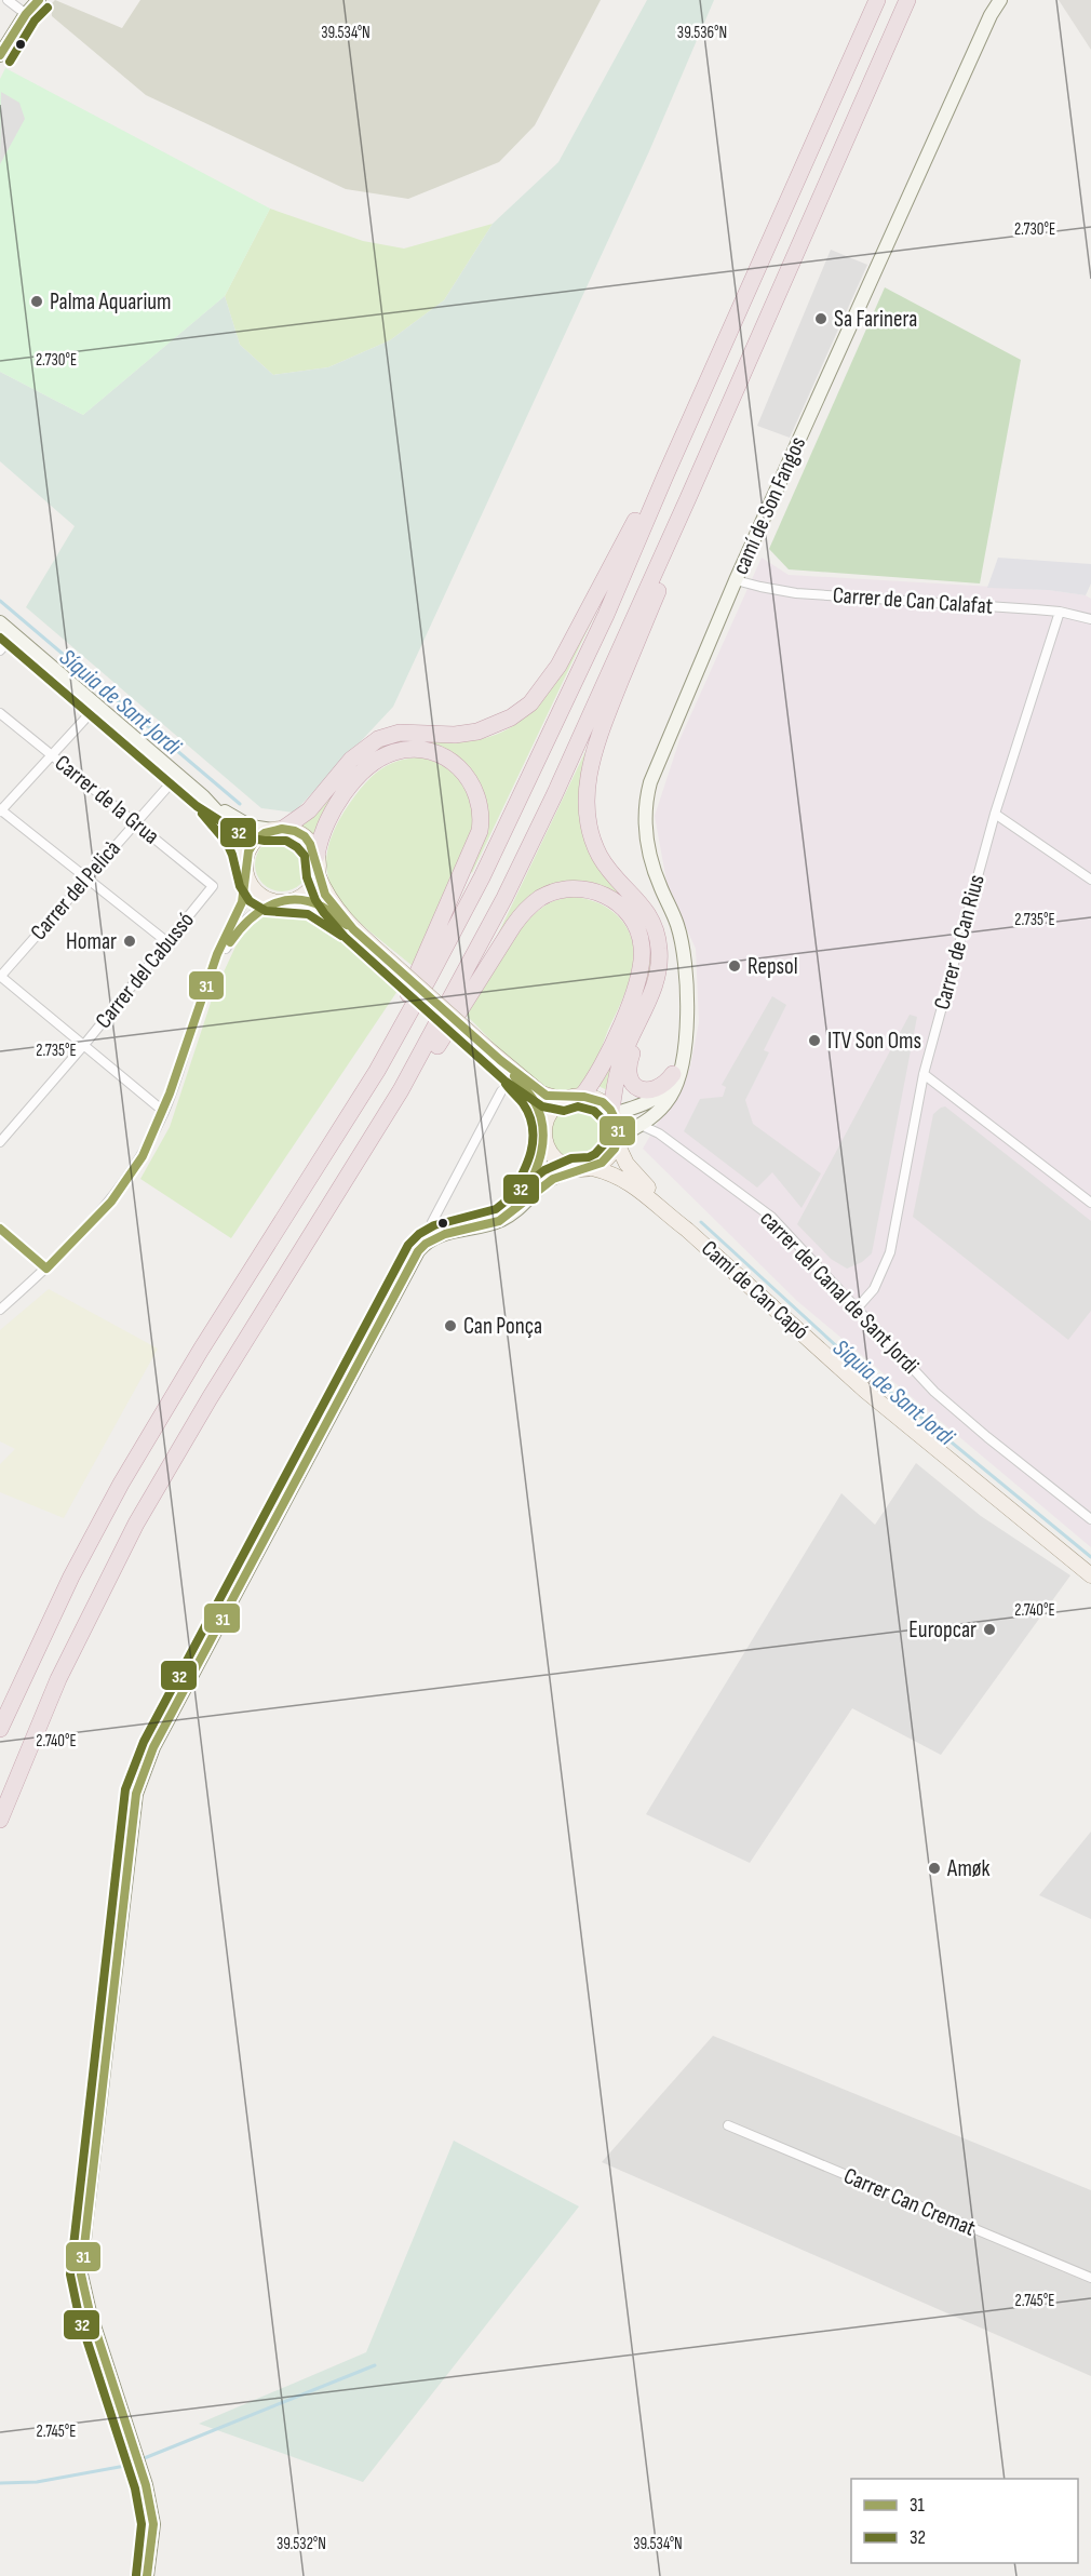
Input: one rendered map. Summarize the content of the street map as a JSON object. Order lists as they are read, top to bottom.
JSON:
{
  "streets": {
    "main road": ["Camí de Can Capó"],
    "street": [
      "camí de Son Fangos",
      "Carrer de Can Calafat",
      "Carrer de la Grua",
      "Carrer del Pelicà",
      "Carrer de Can Rius",
      "Carrer del Cabussó",
      "carrer del Canal de Sant Jordi",
      "Carrer Can Cremat"
    ]
  },
  "crossings": [
    ["camí de Son Fangos", "Carrer de Can Calafat"],
    ["Carrer de Can Calafat", "Carrer de Can Rius"],
    ["Carrer de la Grua", "Carrer del Pelicà"],
    ["Carrer de la Grua", "Carrer del Cabussó"],
    ["Carrer de Can Rius", "carrer del Canal de Sant Jordi"]
  ],
  "water": ["Síquia de Sant Jordi"],
  "places": [
    "Palma Aquarium",
    "Sa Farinera",
    "Homar",
    "Repsol",
    "ITV Son Oms",
    "Can Ponça",
    "Europcar",
    "Amøk"
  ],
  "lines": ["transit line 31", "transit line 32"],
  "legend": ["31", "32"],
  "coordinates": [
    "39.534°N",
    "39.536°N",
    "2.730°E",
    "2.735°E",
    "2.740°E",
    "2.745°E",
    "39.532°N"
  ]
}
